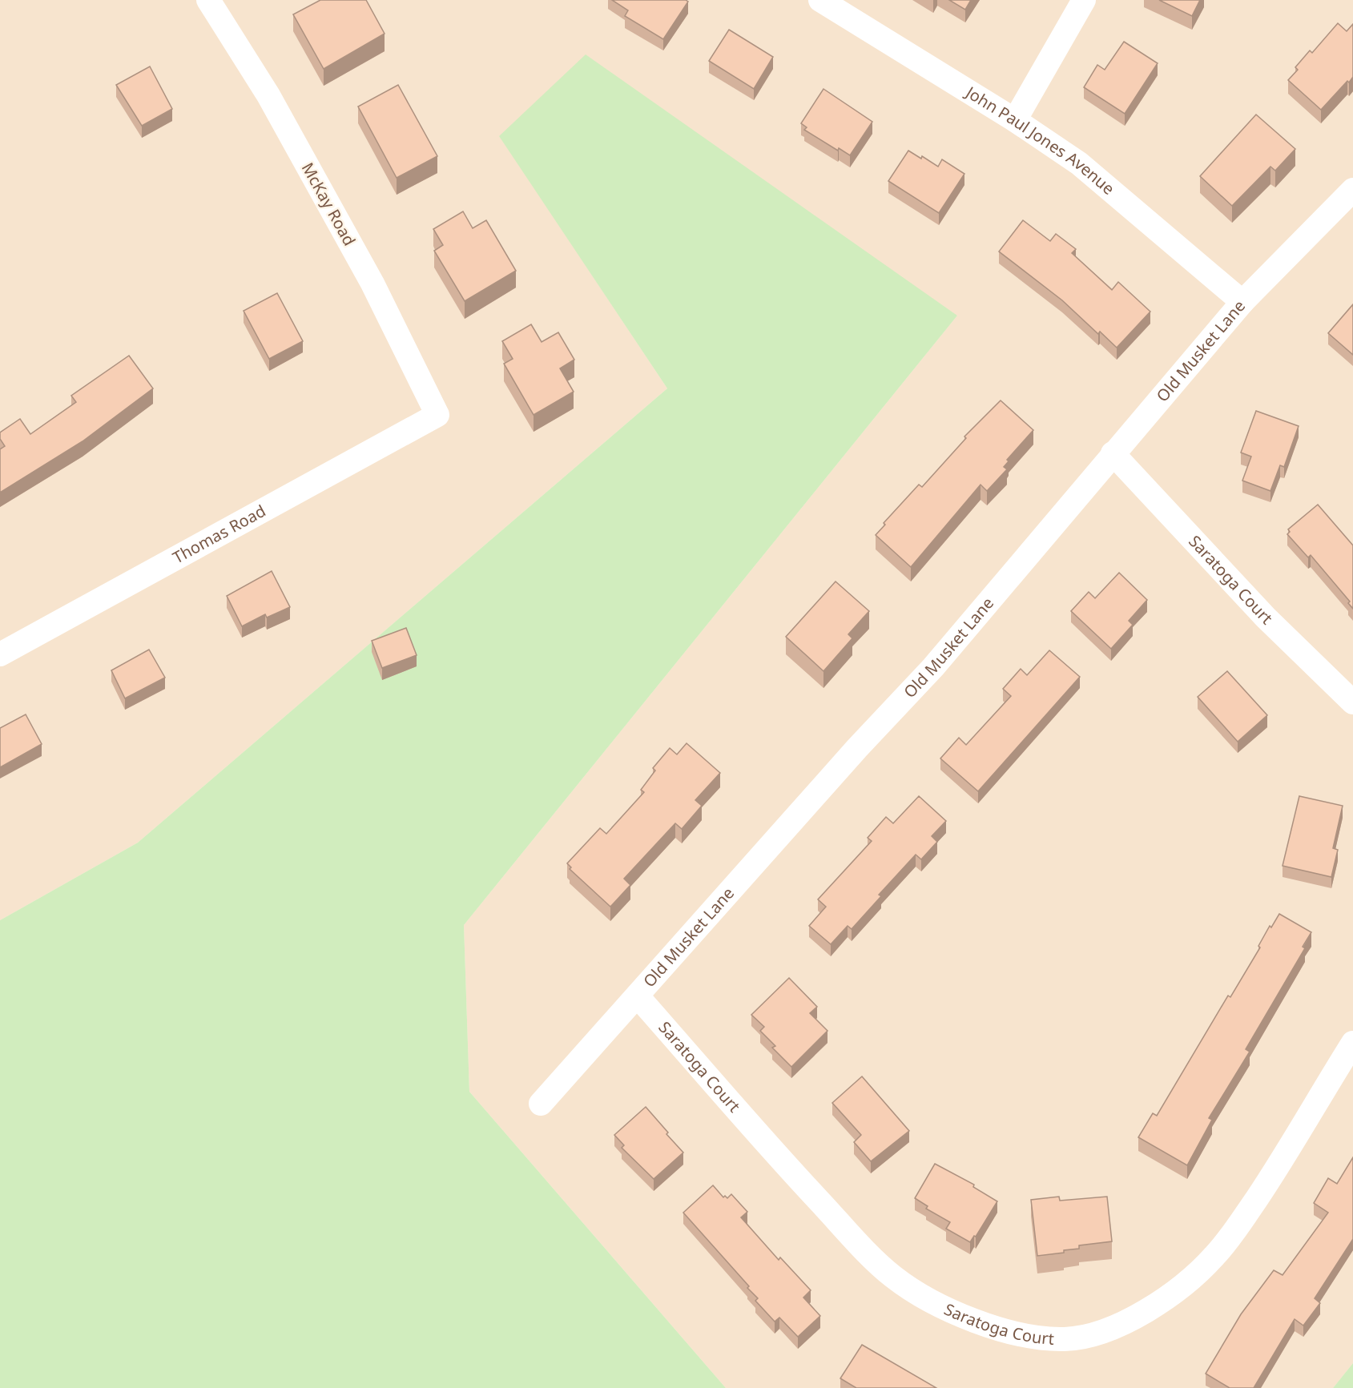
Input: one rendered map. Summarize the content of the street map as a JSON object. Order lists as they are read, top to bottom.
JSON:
{
  "streets": {
    "street": [
      "John Paul Jones Avenue",
      "McKay Road",
      "Old Musket Lane",
      "Thomas Road",
      "Saratoga Court"
    ]
  },
  "crossings": [
    ["John Paul Jones Avenue", "Old Musket Lane"],
    ["McKay Road", "Thomas Road"],
    ["Old Musket Lane", "Saratoga Court"]
  ]
}
